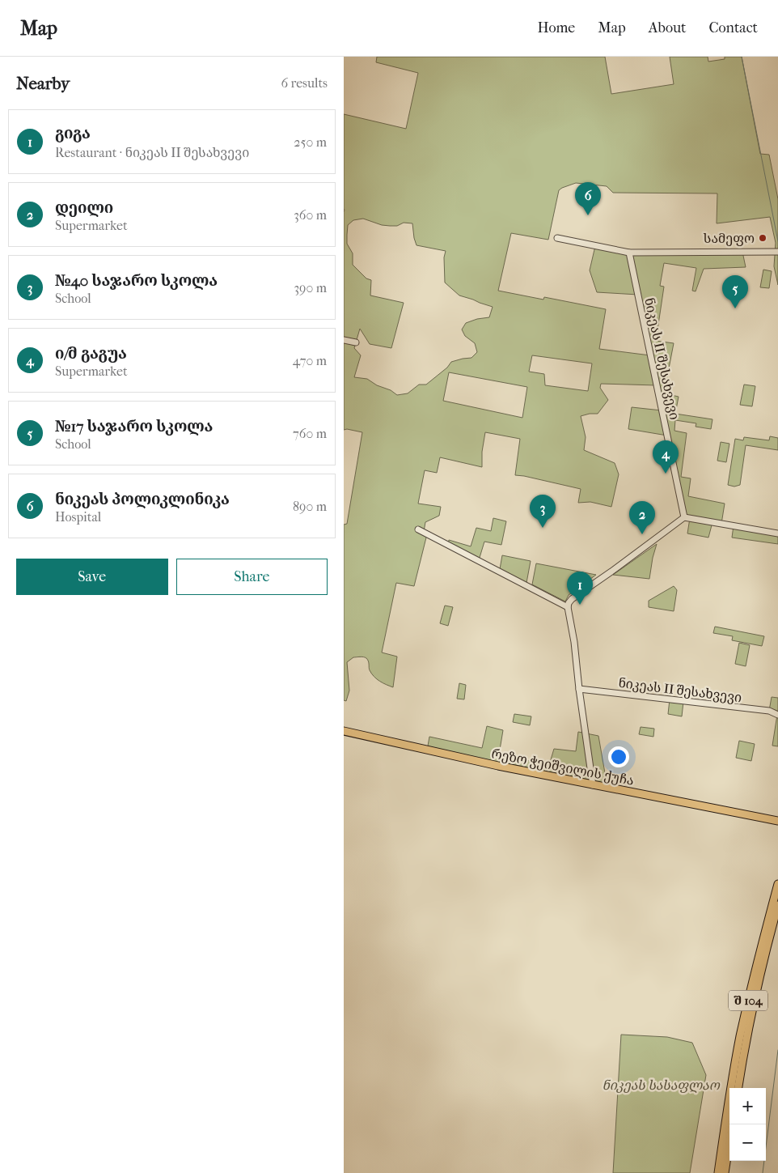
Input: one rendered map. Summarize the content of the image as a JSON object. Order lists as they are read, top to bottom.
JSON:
{
  "streets": {
    "main road": ["რეზო ჭეიშვილის ქუჩა", "შ 104"],
    "street": ["ნიკეას II შესახვევი"]
  },
  "parks": ["ნიკეას სასაფლაო"],
  "places": ["სამეფო"],
  "page": {
    "header": "Map",
    "nav": [
      "Home",
      "Map",
      "About",
      "Contact"
    ],
    "heading": ["Nearby", "6 results"],
    "list": [
      {
        "mark": "1",
        "name": "გიგა",
        "note": "Restaurant · ნიკეას II შესახვევი",
        "value": "250 m"
      },
      {
        "mark": "2",
        "name": "დეილი",
        "note": "Supermarket",
        "value": "360 m"
      },
      {
        "mark": "3",
        "name": "№40 საჯარო სკოლა",
        "note": "School",
        "value": "390 m"
      },
      {
        "mark": "4",
        "name": "ი/მ გაგუა",
        "note": "Supermarket",
        "value": "470 m"
      },
      {
        "mark": "5",
        "name": "№17 საჯარო სკოლა",
        "note": "School",
        "value": "760 m"
      },
      {
        "mark": "6",
        "name": "ნიკეას პოლიკლინიკა",
        "note": "Hospital",
        "value": "890 m"
      }
    ],
    "pins": [
      "6",
      "5",
      "4",
      "3",
      "2",
      "1"
    ],
    "buttons": ["Save", "Share"],
    "map_buttons": ["+", "−"]
  }
}
